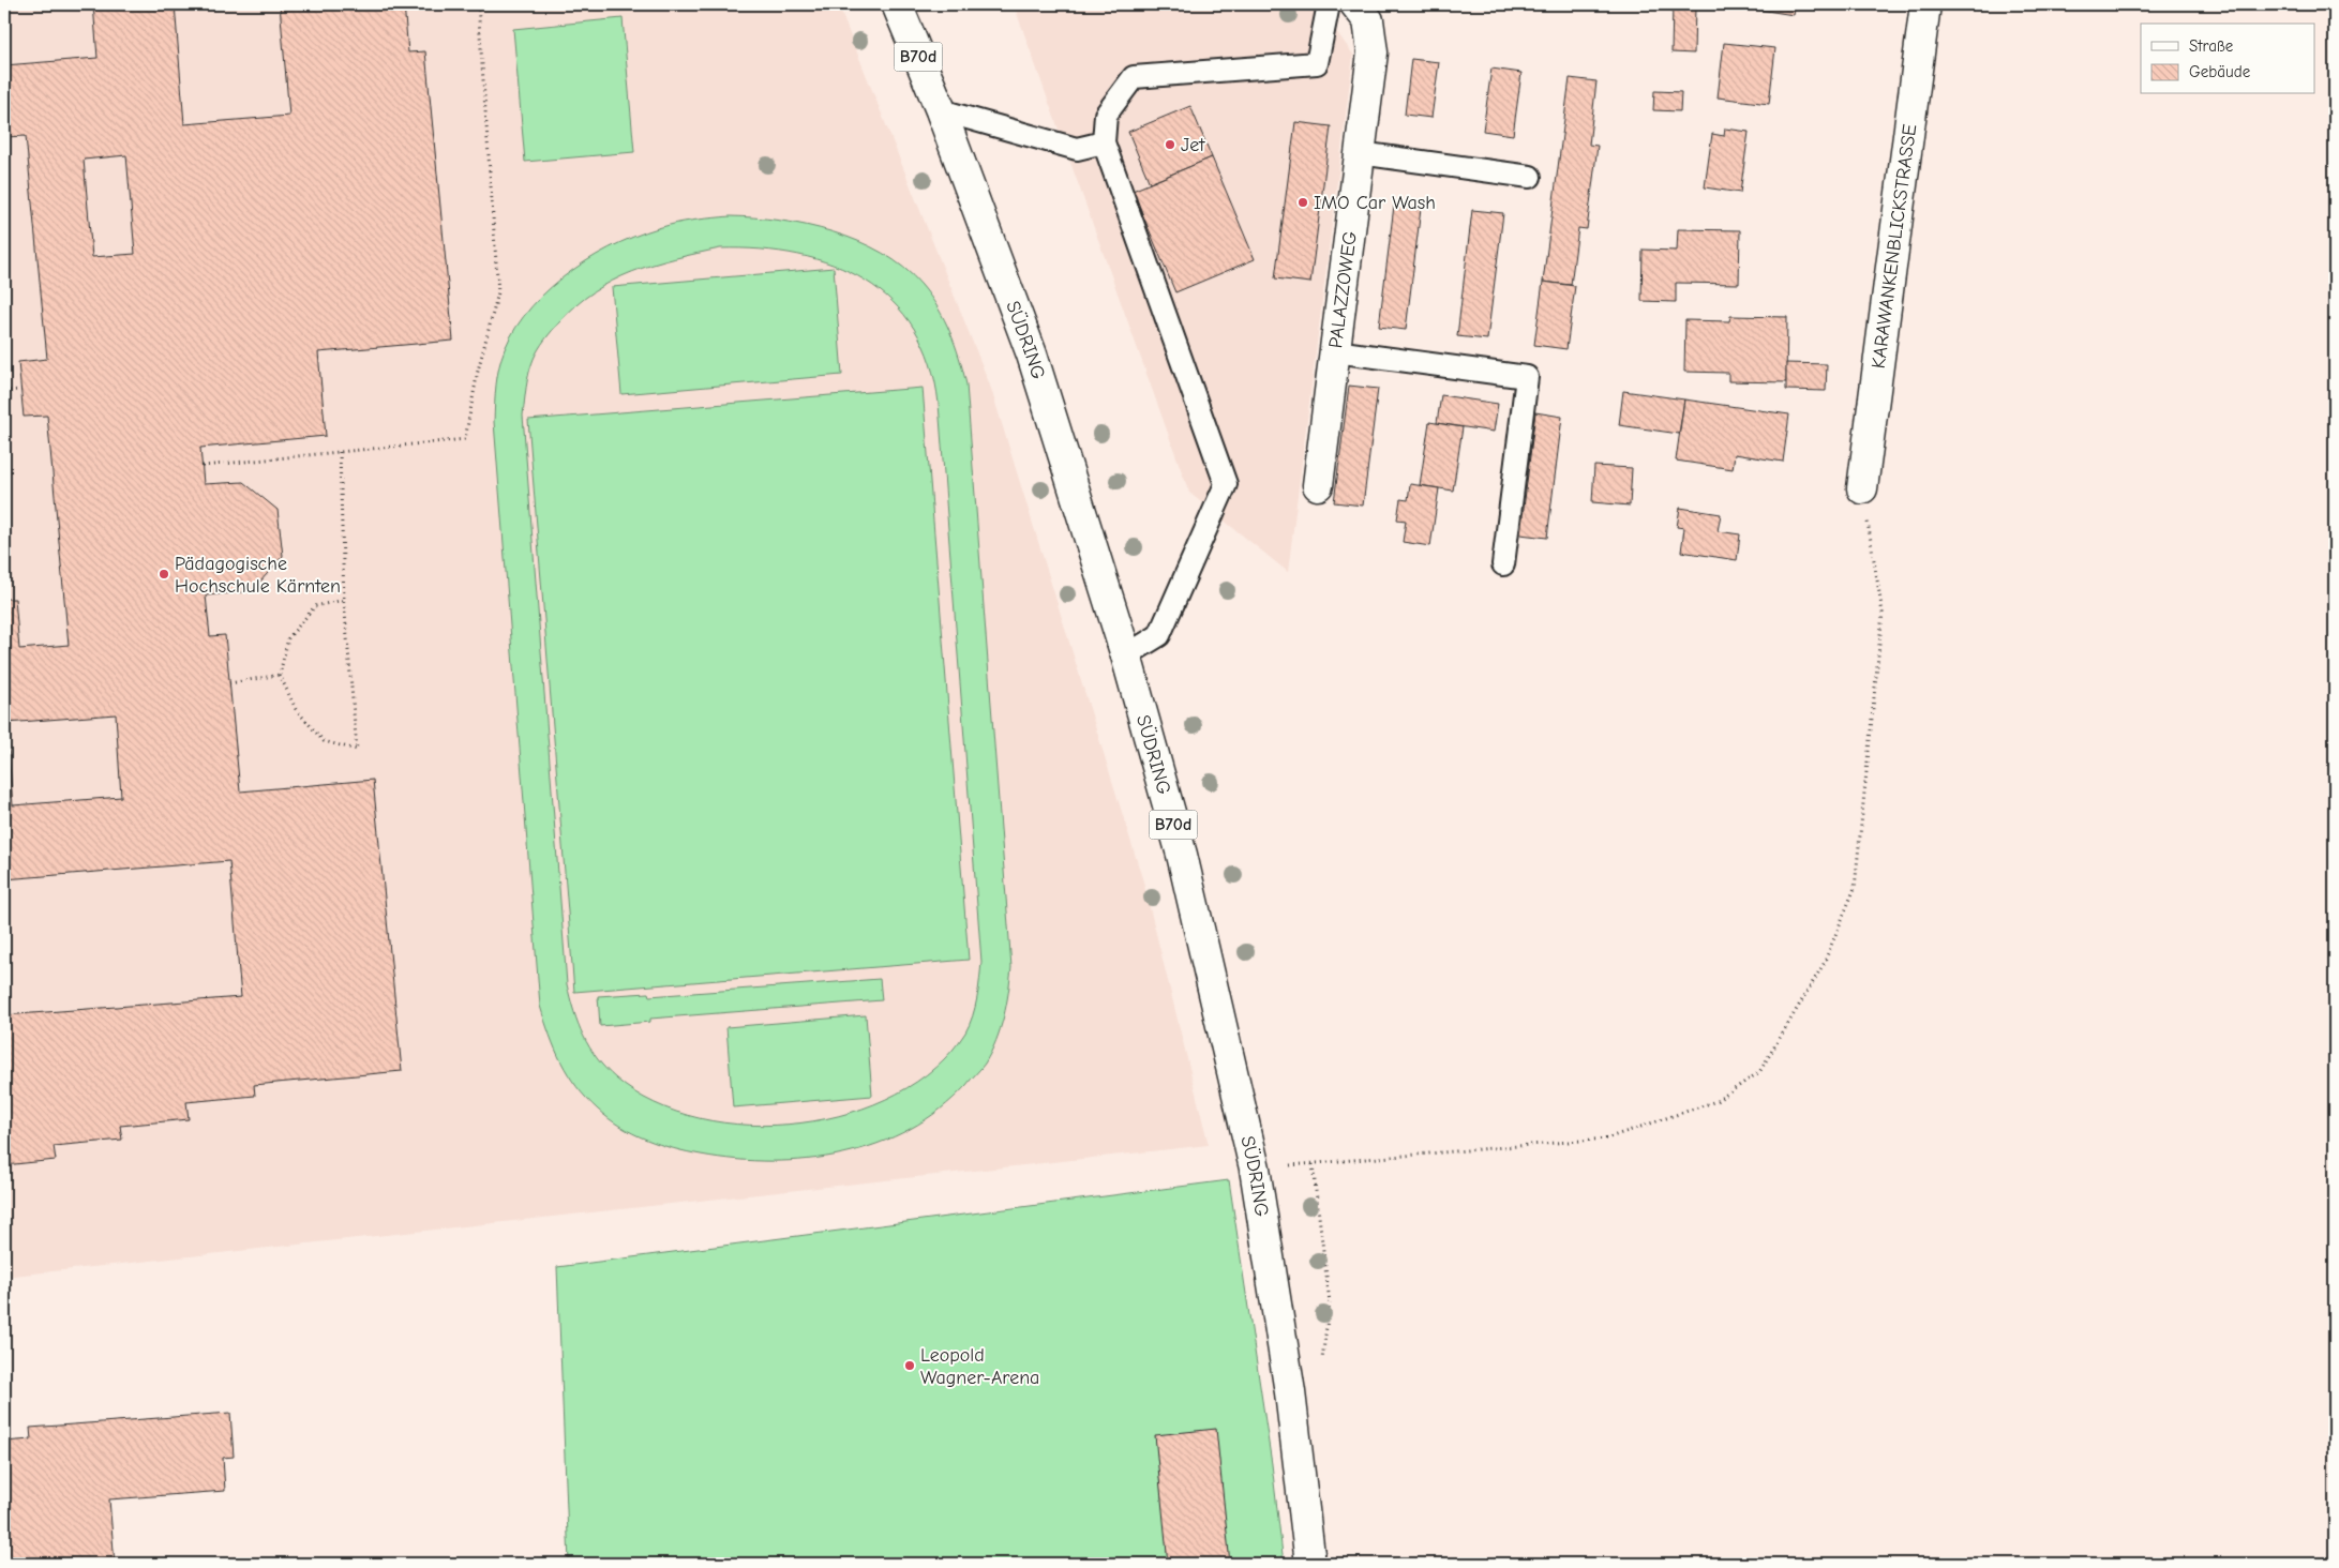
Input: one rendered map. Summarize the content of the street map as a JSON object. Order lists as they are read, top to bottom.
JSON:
{
  "streets": {
    "main road": [
      "B70d",
      "KARAWANKENBLICKSTRASSE",
      "PALAZZOWEG",
      "SÜDRING"
    ]
  },
  "places": [
    "Jet",
    "IMO Car Wash",
    "Pädagogische Hochschule Kärnten",
    "Leopold Wagner-Arena"
  ],
  "legend": ["Straße", "Gebäude"]
}
